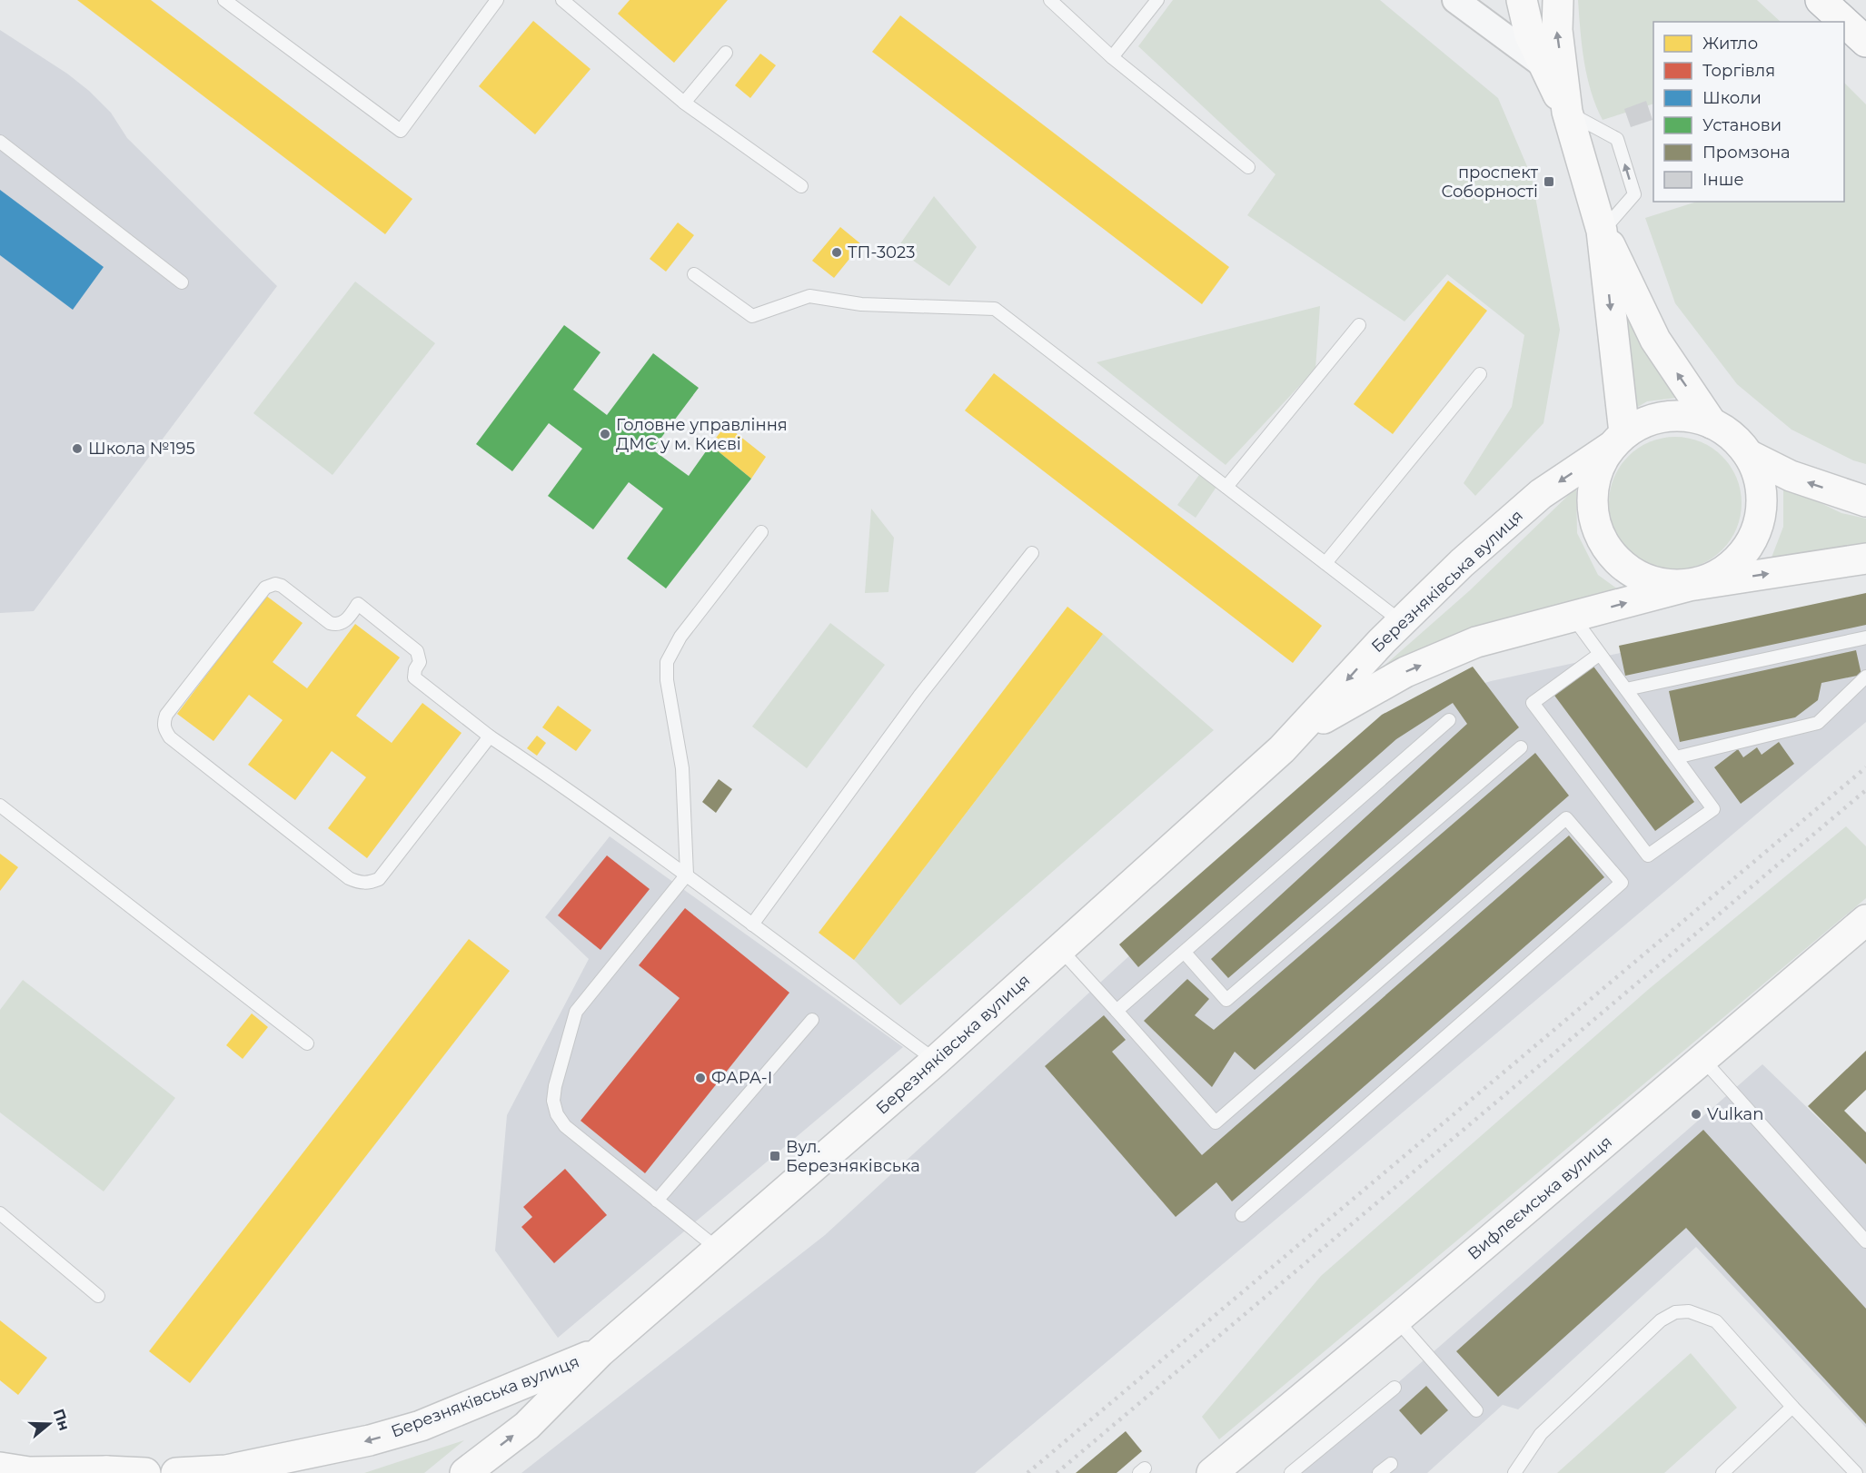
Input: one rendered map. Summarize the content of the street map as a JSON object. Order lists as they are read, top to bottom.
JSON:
{
  "streets": {
    "main road": ["Березняківська вулиця", "Вифлеємська вулиця"]
  },
  "places": {
    "transit": ["проспект Соборності", "Вул. Березняківська"],
    "other": [
      "ТП-3023",
      "Головне управління ДМС у м. Києві",
      "Школа №195",
      "ФАРА-І",
      "Vulkan"
    ]
  },
  "legend": [
    "Житло",
    "Торгівля",
    "Школи",
    "Установи",
    "Промзона",
    "Інше"
  ],
  "north": "right"
}
